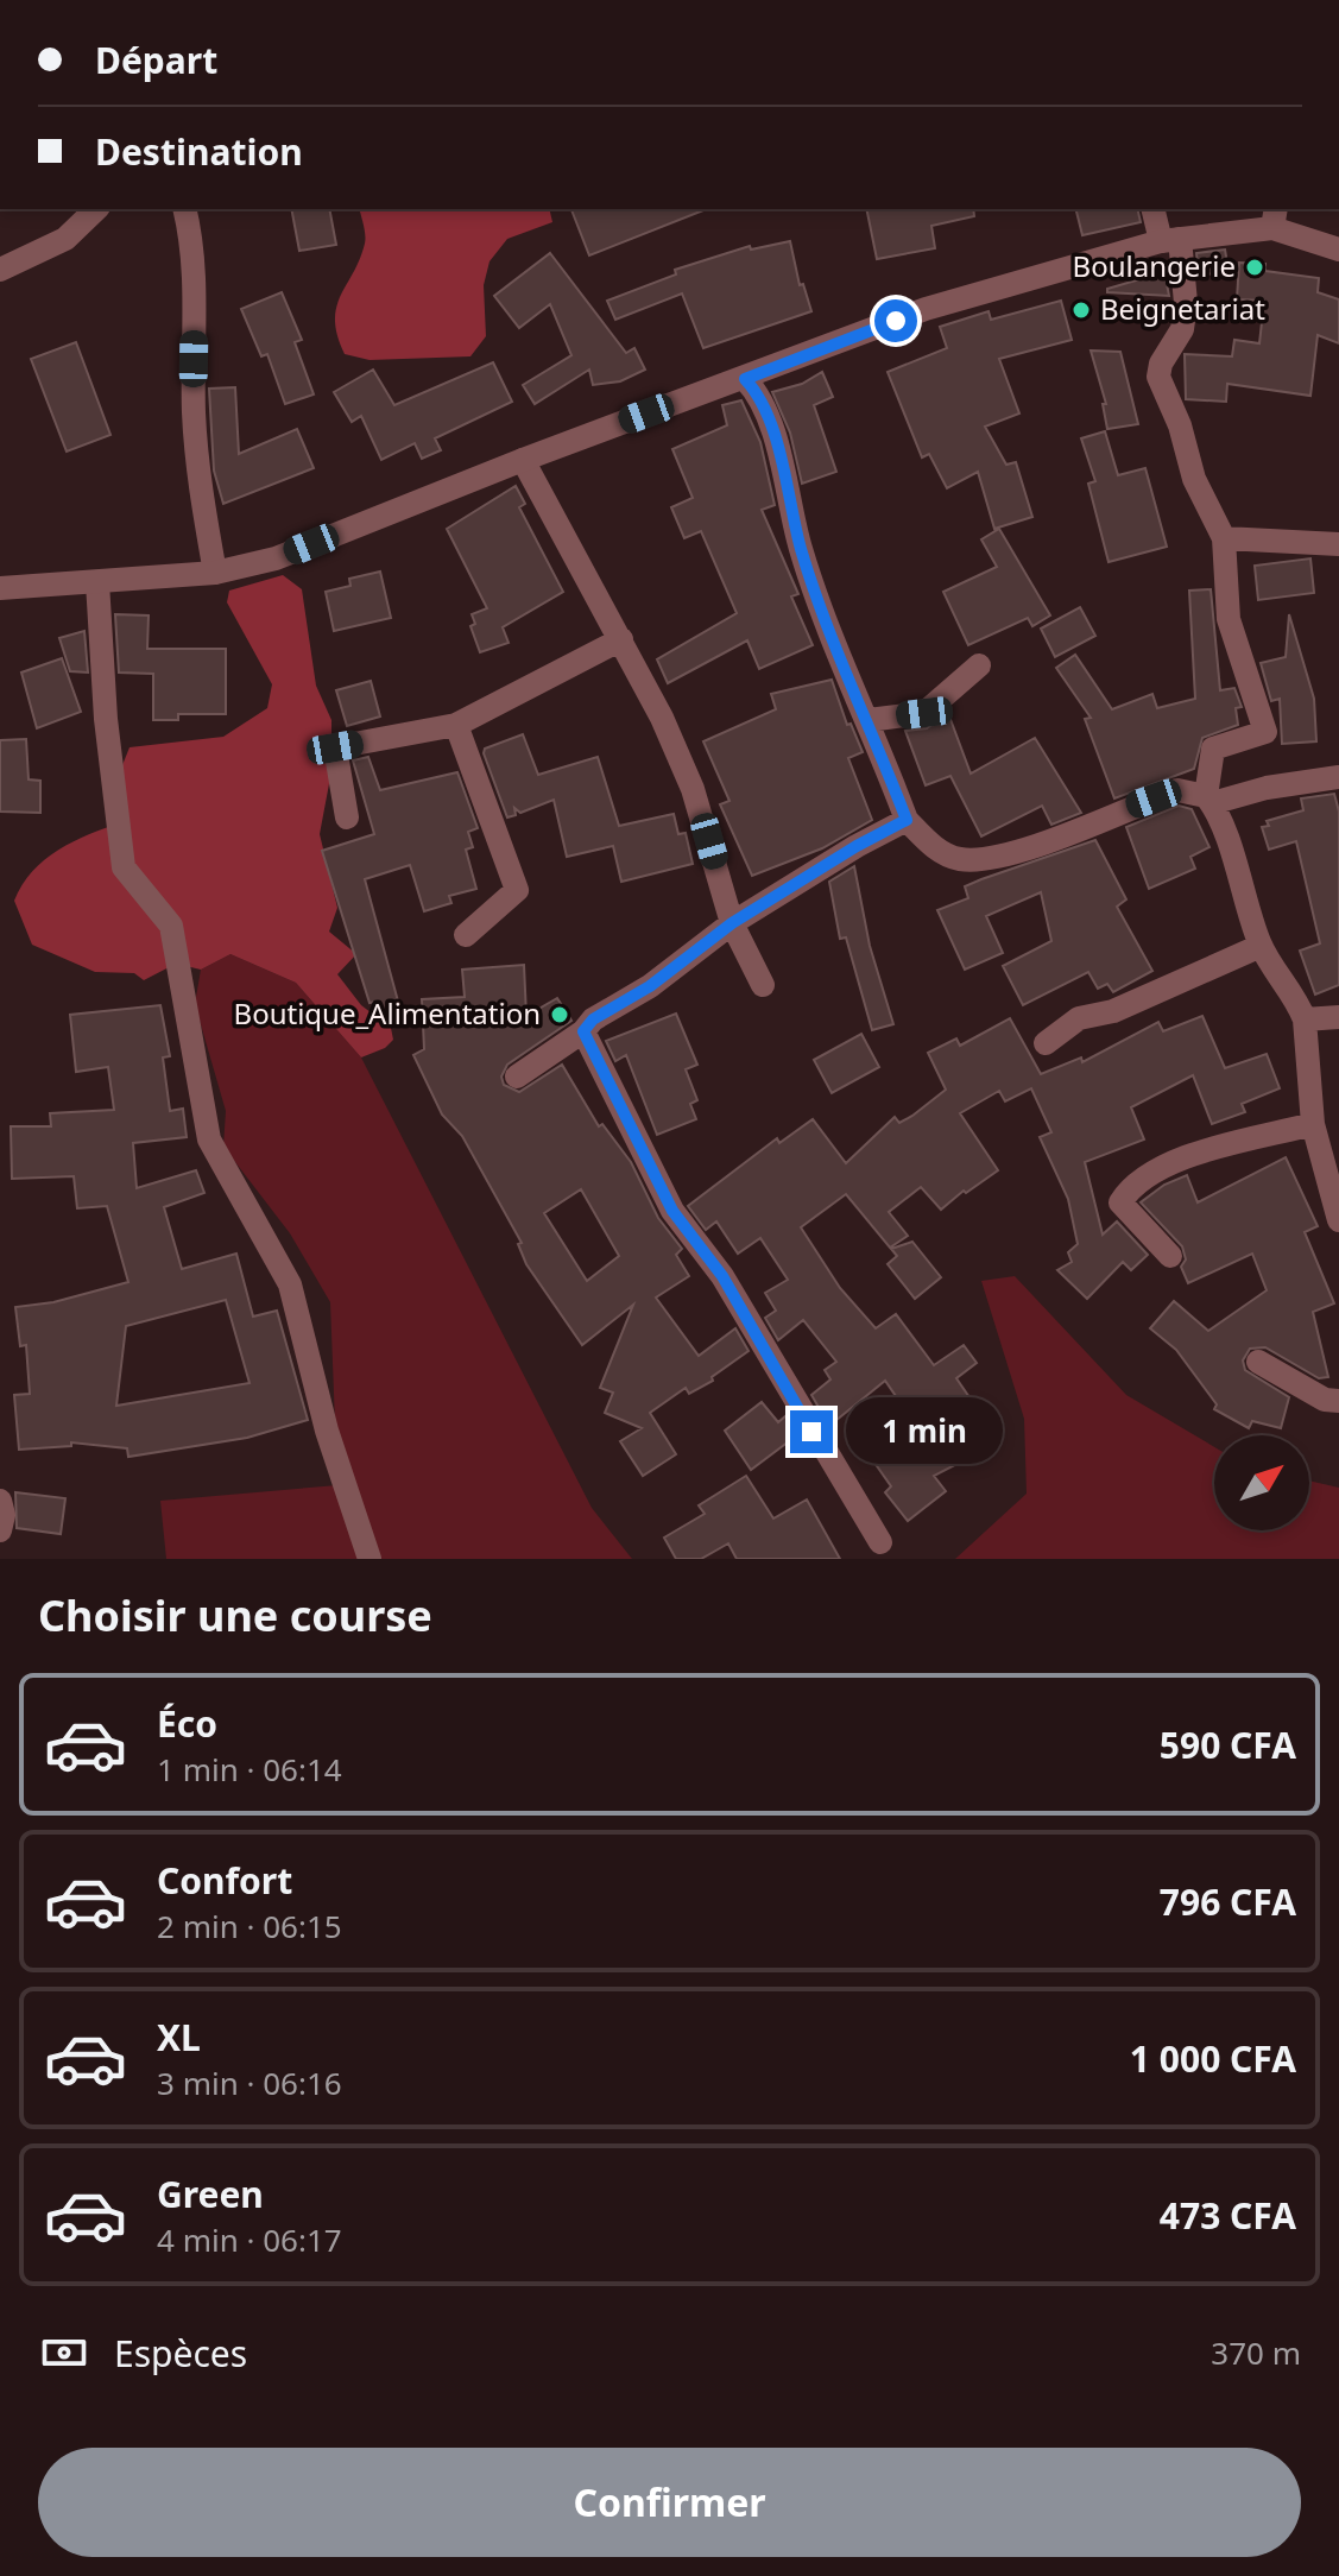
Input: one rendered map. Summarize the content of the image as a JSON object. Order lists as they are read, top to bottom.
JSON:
{
  "places": ["Boulangerie", "Beignetariat", "Boutique_Alimentation"],
  "north": "top right",
  "page": {
    "banner": ["Départ", "Destination"],
    "bubble": "1 min",
    "heading": "Choisir une course",
    "list": [
      {
        "name": "Éco",
        "note": "1 min · 06:14",
        "value": "590 CFA"
      },
      {
        "name": "Confort",
        "note": "2 min · 06:15",
        "value": "796 CFA"
      },
      {
        "name": "XL",
        "note": "3 min · 06:16",
        "value": "1 000 CFA"
      },
      {
        "name": "Green",
        "note": "4 min · 06:17",
        "value": "473 CFA"
      }
    ],
    "pay": ["Espèces", "370 m"],
    "buttons": "Confirmer"
  }
}
